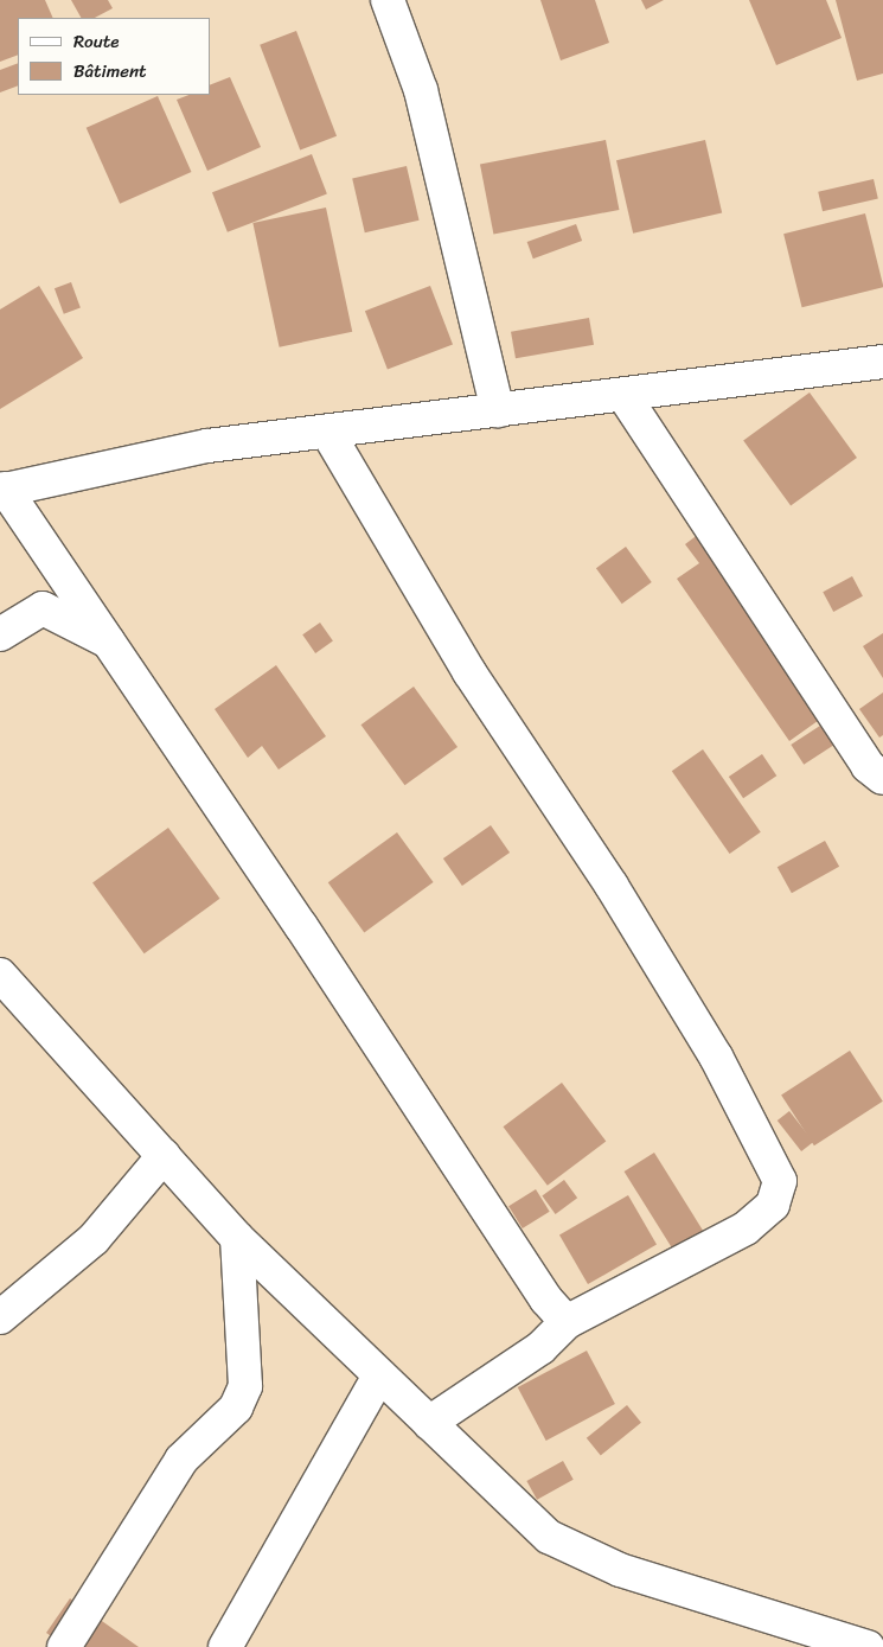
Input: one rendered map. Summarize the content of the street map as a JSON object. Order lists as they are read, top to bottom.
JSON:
{
  "legend": ["Route", "Bâtiment"]
}
